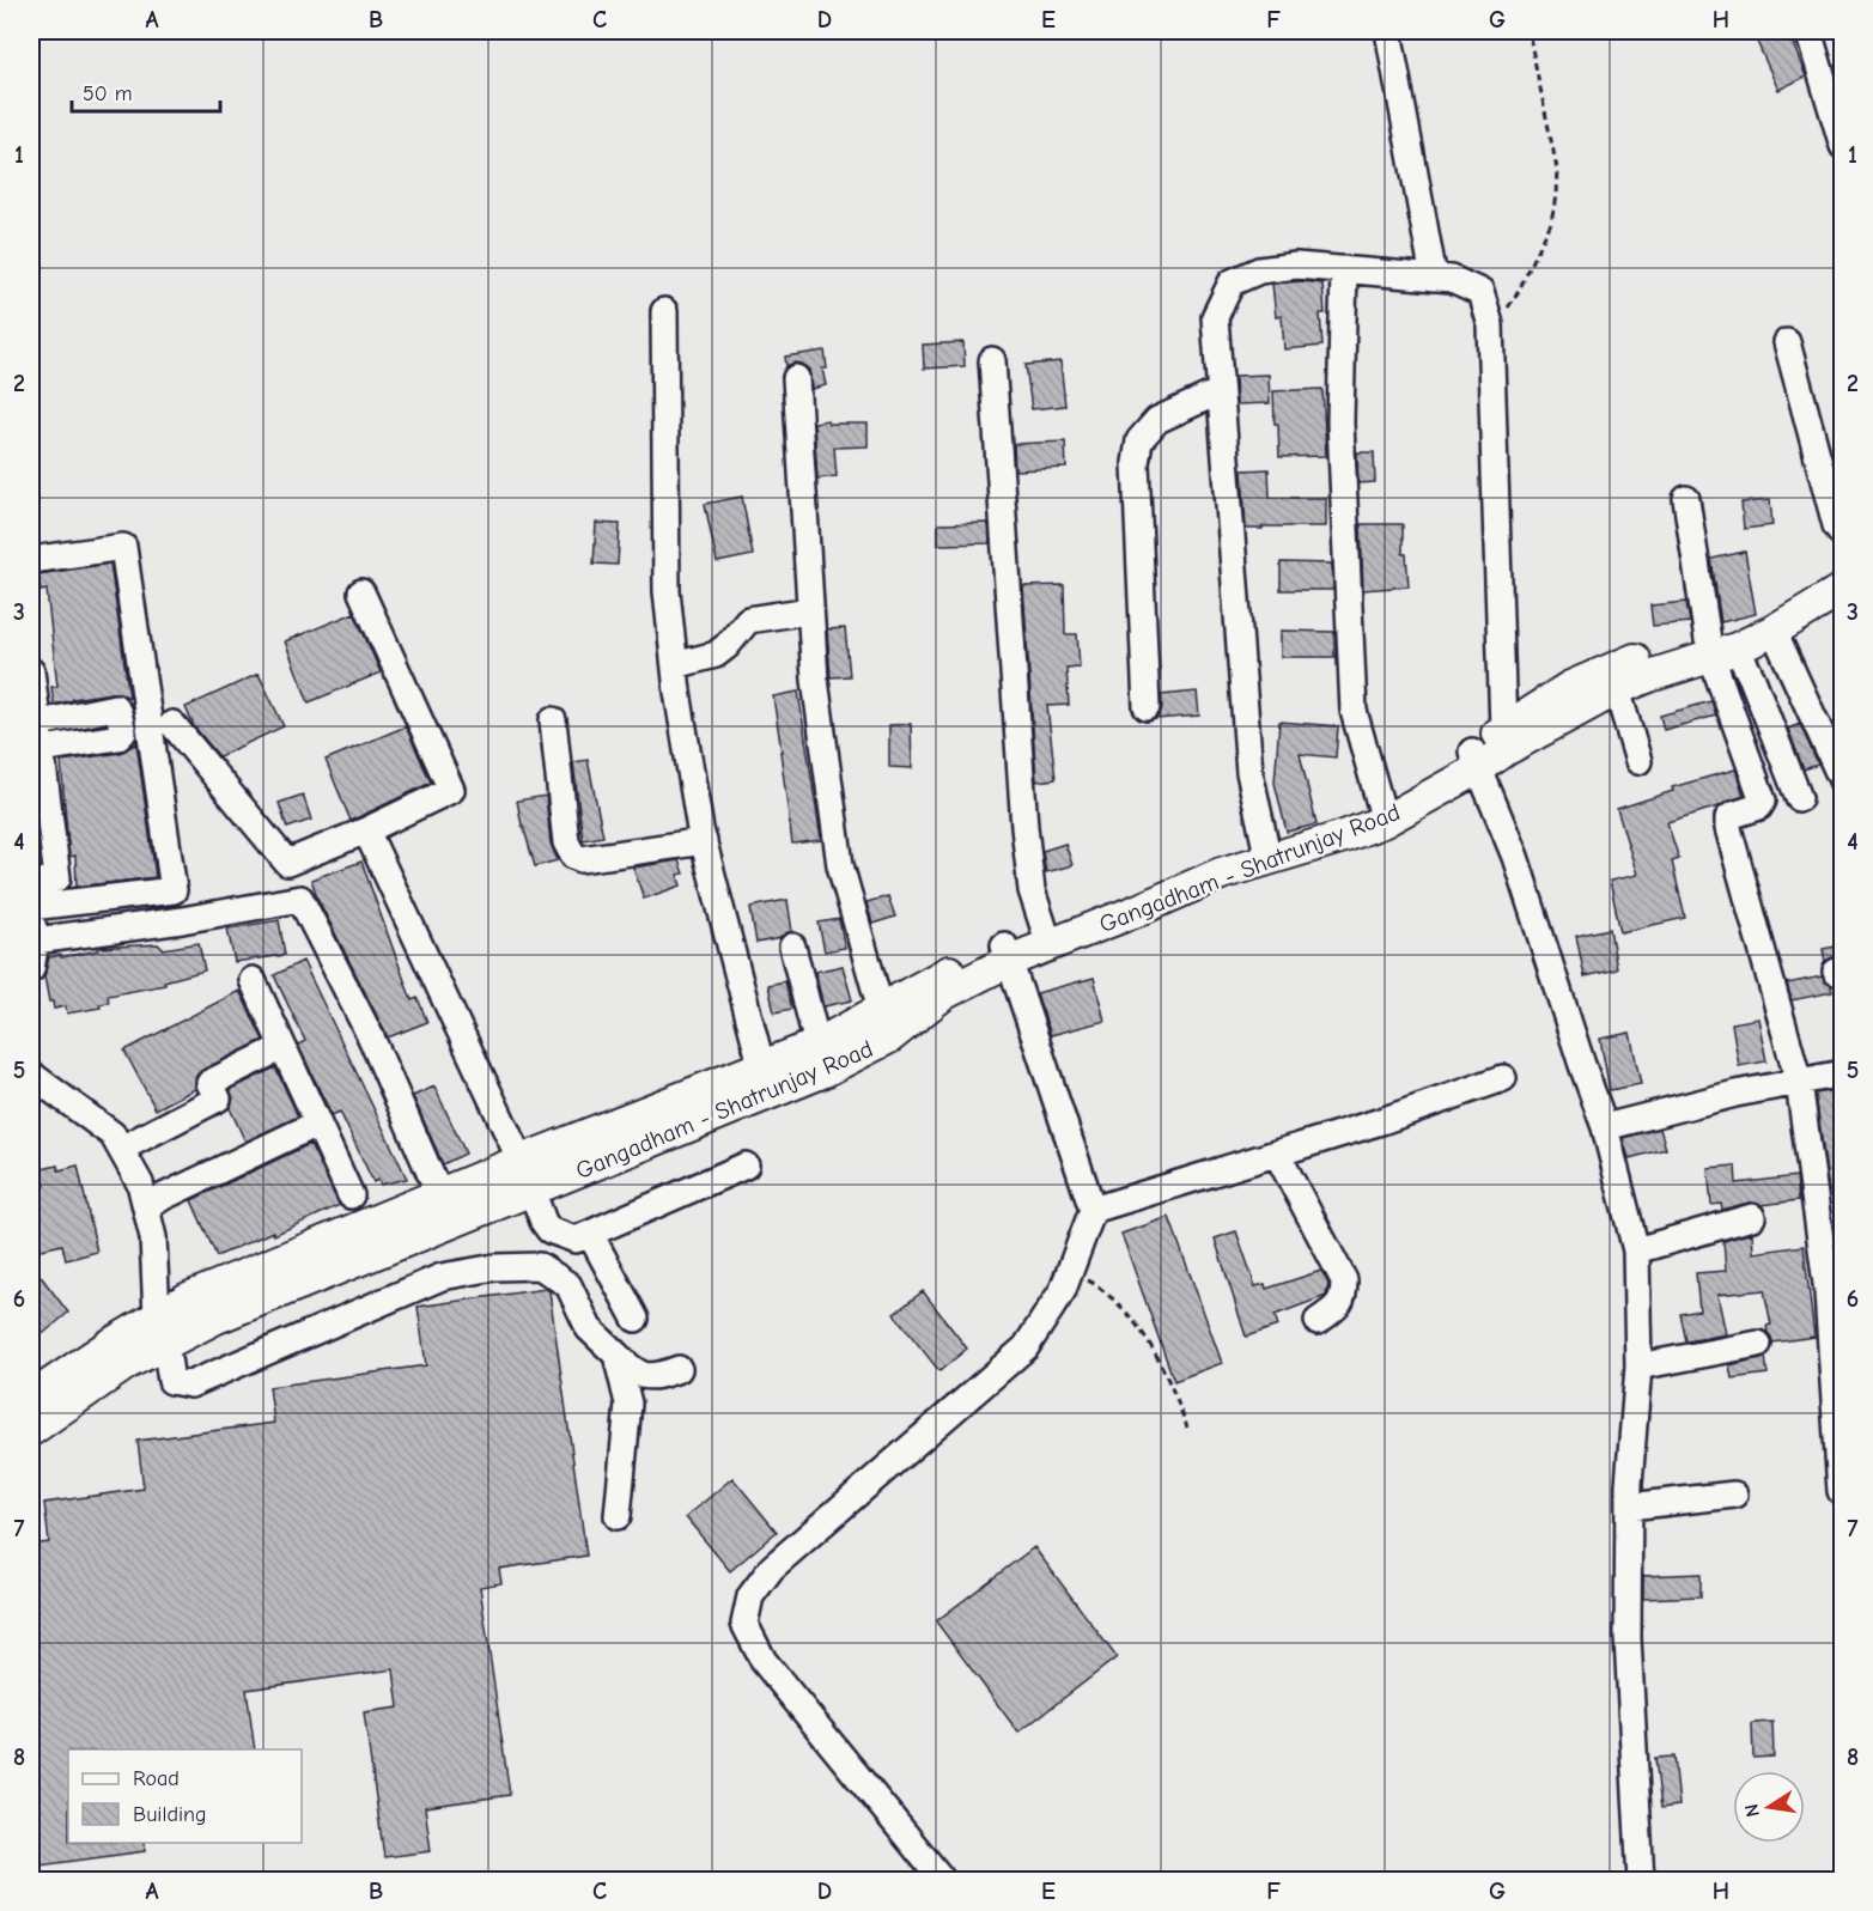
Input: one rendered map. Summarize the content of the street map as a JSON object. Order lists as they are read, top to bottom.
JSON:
{
  "streets": {
    "main road": ["Gangadham - Shatrunjay Road"]
  },
  "legend": ["Road", "Building"],
  "scale_bar": "50 m",
  "north": "left",
  "grid": {
    "columns": [
      "A",
      "B",
      "C",
      "D",
      "E",
      "F",
      "G",
      "H"
    ],
    "rows": [
      "1",
      "2",
      "3",
      "4",
      "5",
      "6",
      "7",
      "8"
    ]
  }
}
